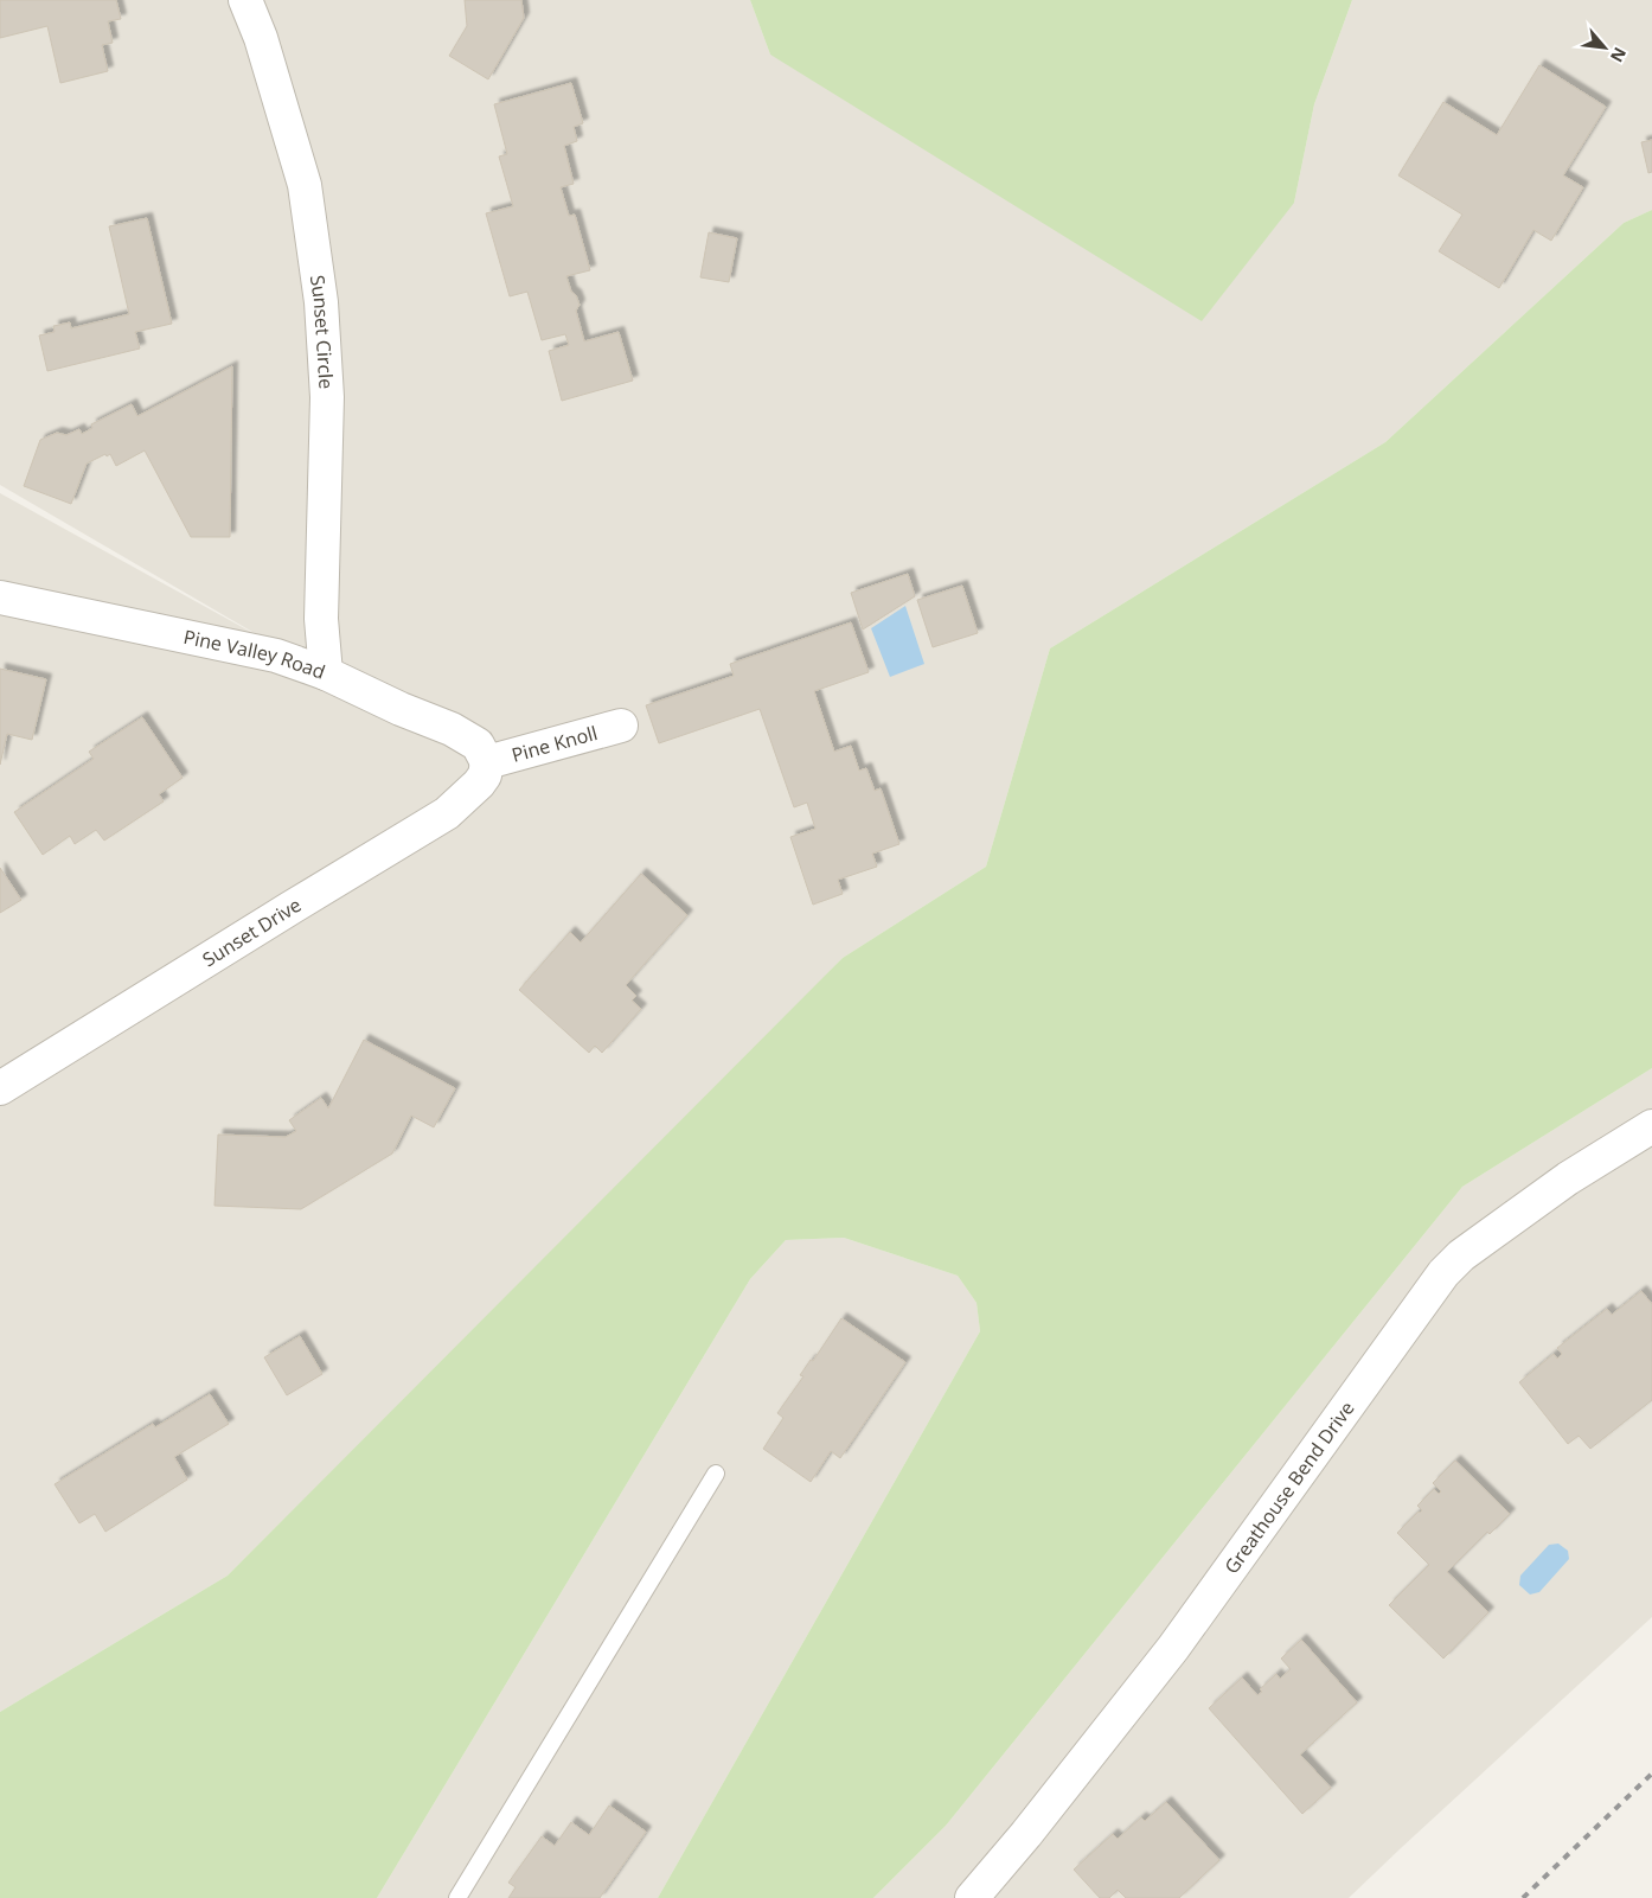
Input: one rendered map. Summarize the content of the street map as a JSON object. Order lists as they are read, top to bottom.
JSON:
{
  "streets": {
    "street": [
      "Sunset Circle",
      "Pine Valley Road",
      "Pine Knoll",
      "Sunset Drive",
      "Greathouse Bend Drive"
    ]
  },
  "crossings": [
    ["Sunset Circle", "Pine Valley Road"],
    ["Pine Valley Road", "Pine Knoll"],
    ["Pine Valley Road", "Sunset Drive"],
    ["Pine Knoll", "Sunset Drive"]
  ],
  "north": "bottom right"
}
